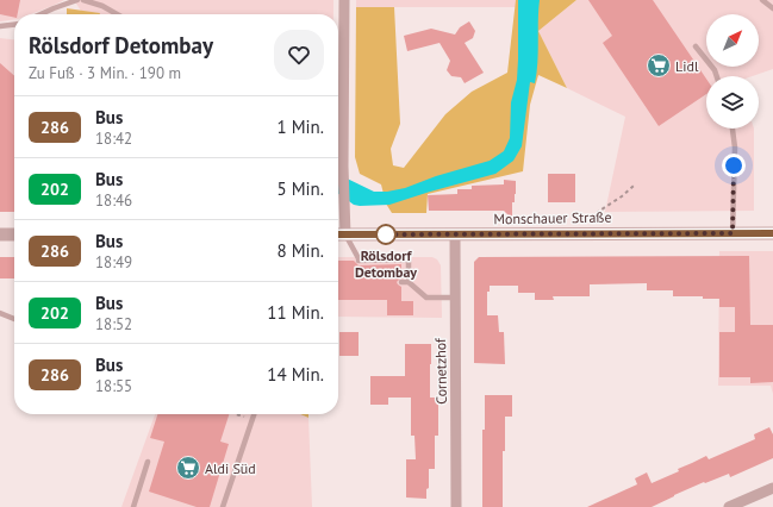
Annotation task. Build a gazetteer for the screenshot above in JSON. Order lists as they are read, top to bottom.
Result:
{
  "streets": {
    "street": ["Monschauer Straße", "Cornetzhof"]
  },
  "crossings": [
    ["Monschauer Straße", "Cornetzhof"]
  ],
  "places": {
    "supermarket": ["Lidl", "Aldi Süd"],
    "other": ["Rölsdorf Detombay"]
  },
  "lines": ["bus line 286"],
  "north": "top right",
  "page": {
    "heading": ["Rölsdorf Detombay", "Zu Fuß · 3 Min. · 190 m"],
    "list": [
      {
        "mark": "286",
        "name": "Bus",
        "note": "18:42",
        "value": "1 Min."
      },
      {
        "mark": "202",
        "name": "Bus",
        "note": "18:46",
        "value": "5 Min."
      },
      {
        "mark": "286",
        "name": "Bus",
        "note": "18:49",
        "value": "8 Min."
      },
      {
        "mark": "202",
        "name": "Bus",
        "note": "18:52",
        "value": "11 Min."
      },
      {
        "mark": "286",
        "name": "Bus",
        "note": "18:55",
        "value": "14 Min."
      }
    ]
  }
}
